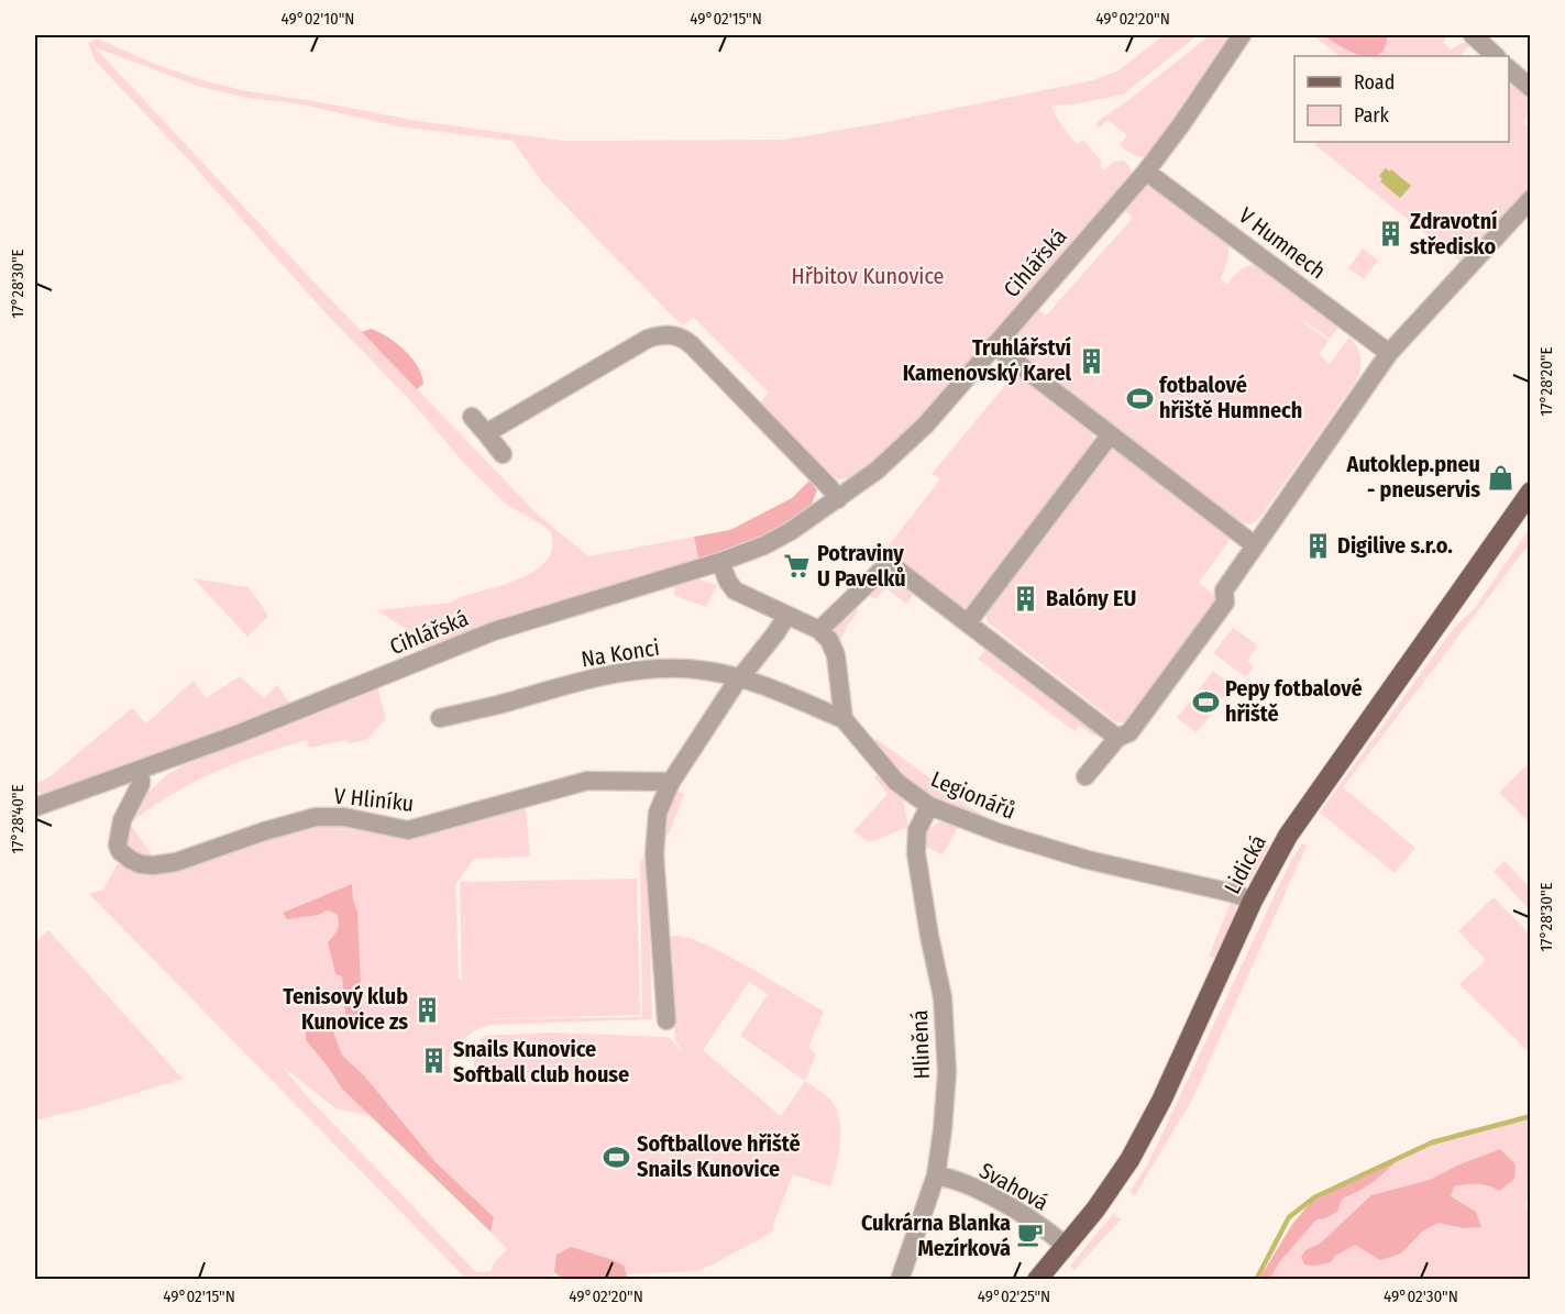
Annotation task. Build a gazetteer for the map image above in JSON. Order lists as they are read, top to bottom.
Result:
{
  "streets": {
    "main road": ["Lidická"],
    "street": [
      "V Humnech",
      "Cihlářská",
      "Na Konci",
      "Legionářů",
      "V Hliníku",
      "Hliněná",
      "Svahová"
    ]
  },
  "crossings": [
    ["V Humnech", "Cihlářská"],
    ["Cihlářská", "V Hliníku"],
    ["Na Konci", "Legionářů"],
    ["Legionářů", "Lidická"],
    ["Legionářů", "Hliněná"],
    ["Lidická", "Svahová"],
    ["Hliněná", "Svahová"]
  ],
  "parks": ["Hřbitov Kunovice"],
  "places": {
    "building": [
      "Zdravotní středisko",
      "Truhlářství Kamenovský Karel",
      "Digilive s.r.o.",
      "Balóny EU",
      "Tenisový klub Kunovice zs",
      "Snails Kunovice Softball club house"
    ],
    "sports": ["fotbalové hřiště Humnech", "Pepy fotbalové hřiště", "Softballove hřiště Snails Kunovice"],
    "shop": ["Autoklep.pneu - pneuservis"],
    "supermarket": ["Potraviny U Pavelků"],
    "cafe": ["Cukrárna Blanka Mezírková"]
  },
  "legend": ["Road", "Park"],
  "coordinates": [
    "49°02'10\"N",
    "49°02'15\"N",
    "49°02'20\"N",
    "17°28'30\"E",
    "17°28'20\"E",
    "17°28'40\"E",
    "49°02'25\"N",
    "49°02'30\"N"
  ]
}
